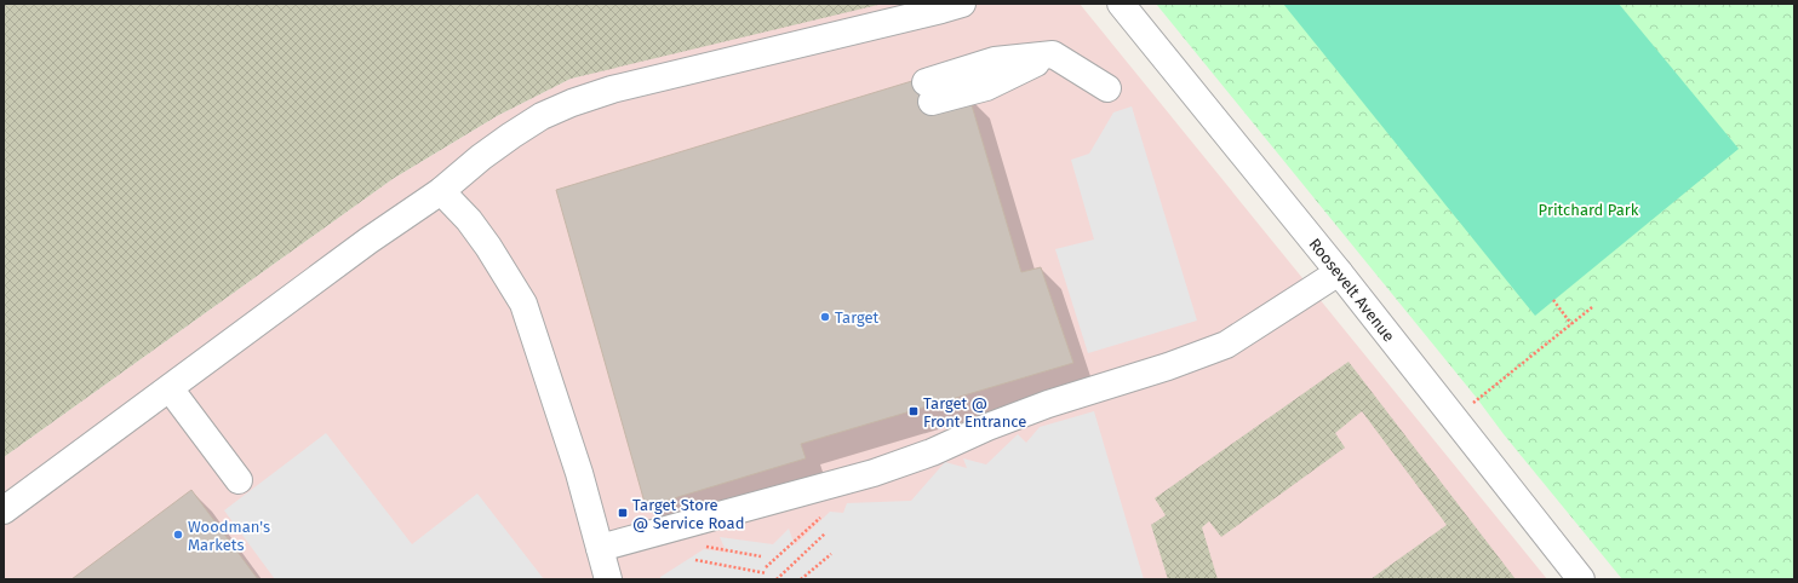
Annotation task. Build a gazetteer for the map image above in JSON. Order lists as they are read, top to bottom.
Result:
{
  "streets": {
    "street": ["Roosevelt Avenue"]
  },
  "parks": ["Pritchard Park"],
  "places": {
    "other": ["Target", "Woodman's Markets"],
    "transit": ["Target @ Front Entrance", "Target Store @ Service Road"]
  }
}
